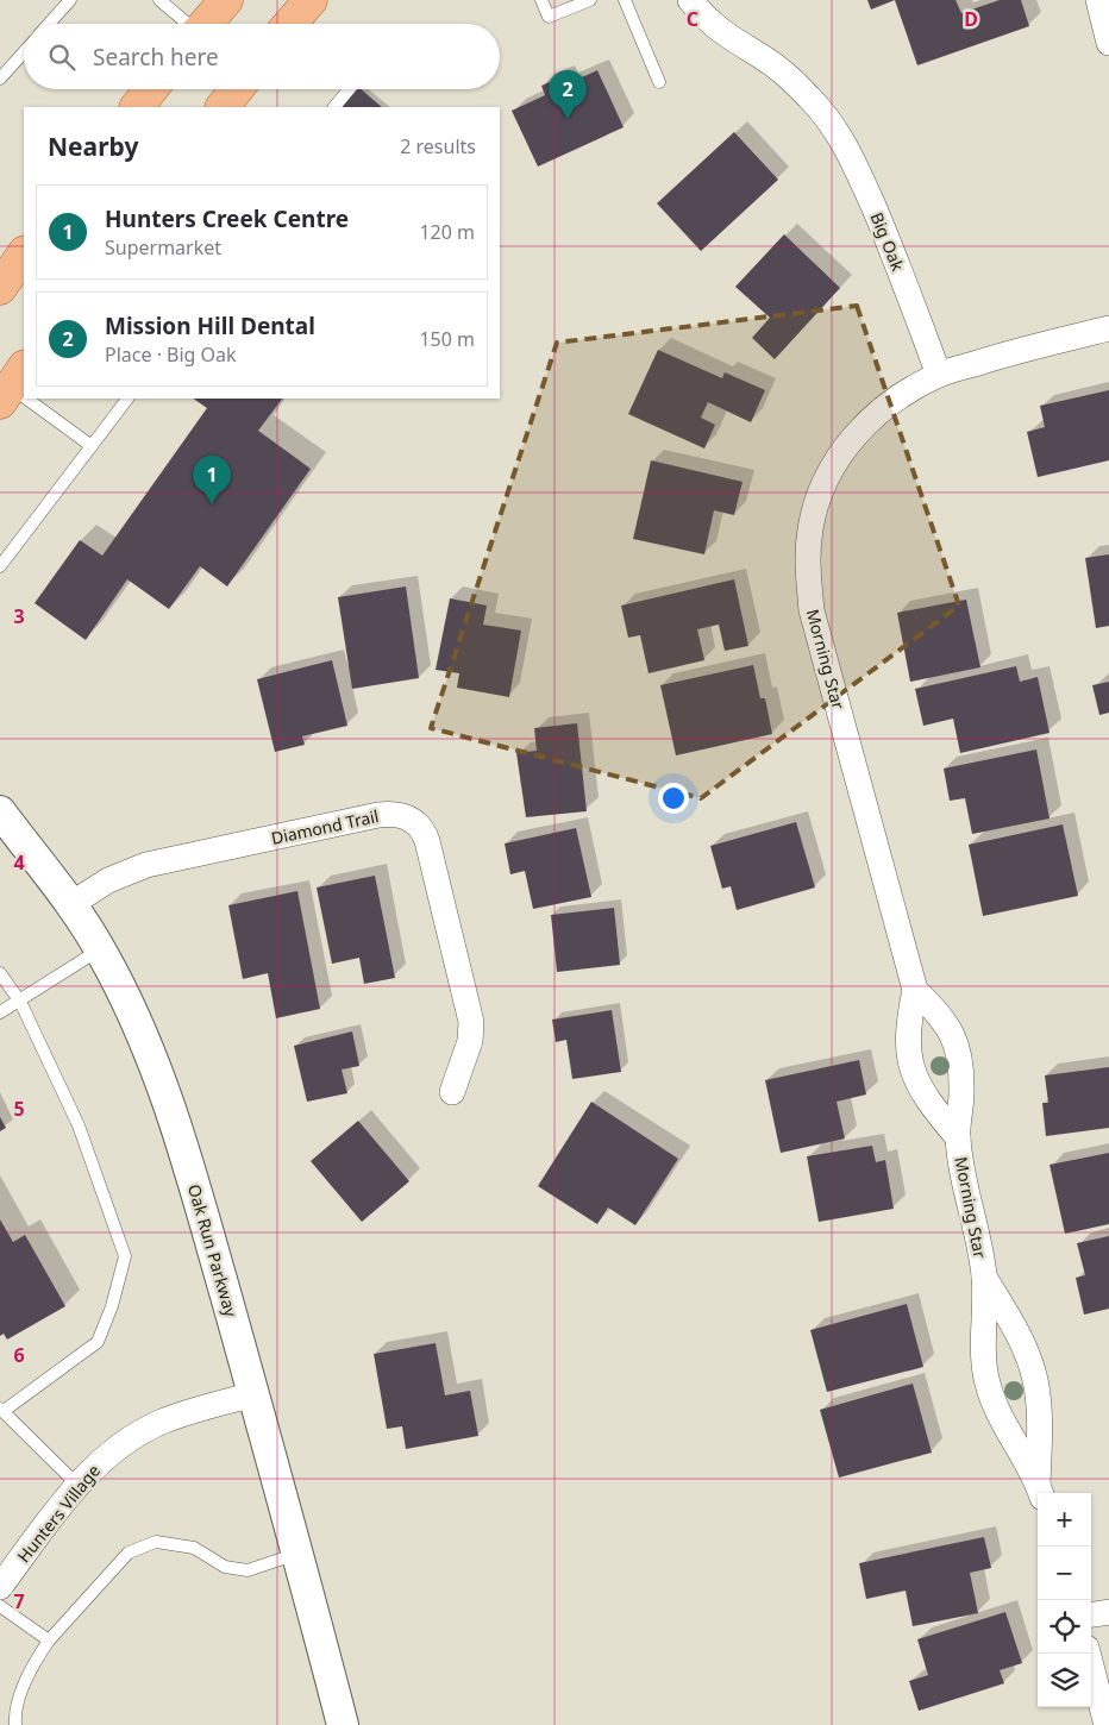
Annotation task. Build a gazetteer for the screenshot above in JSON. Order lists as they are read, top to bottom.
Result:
{
  "streets": {
    "street": [
      "Big Oak",
      "Morning Star",
      "Diamond Trail",
      "Oak Run Parkway",
      "Hunters Village"
    ]
  },
  "crossings": [
    ["Big Oak", "Morning Star"],
    ["Diamond Trail", "Oak Run Parkway"],
    ["Oak Run Parkway", "Hunters Village"]
  ],
  "page": {
    "search": "Search here",
    "pins": ["2", "1"],
    "heading": ["Nearby", "2 results"],
    "list": [
      {
        "mark": "1",
        "name": "Hunters Creek Centre",
        "note": "Supermarket",
        "value": "120 m"
      },
      {
        "mark": "2",
        "name": "Mission Hill Dental",
        "note": "Place · Big Oak",
        "value": "150 m"
      }
    ],
    "map_buttons": ["+", "−"]
  },
  "grid": {
    "columns": ["C", "D"],
    "rows": [
      "3",
      "4",
      "5",
      "6",
      "7"
    ]
  }
}
